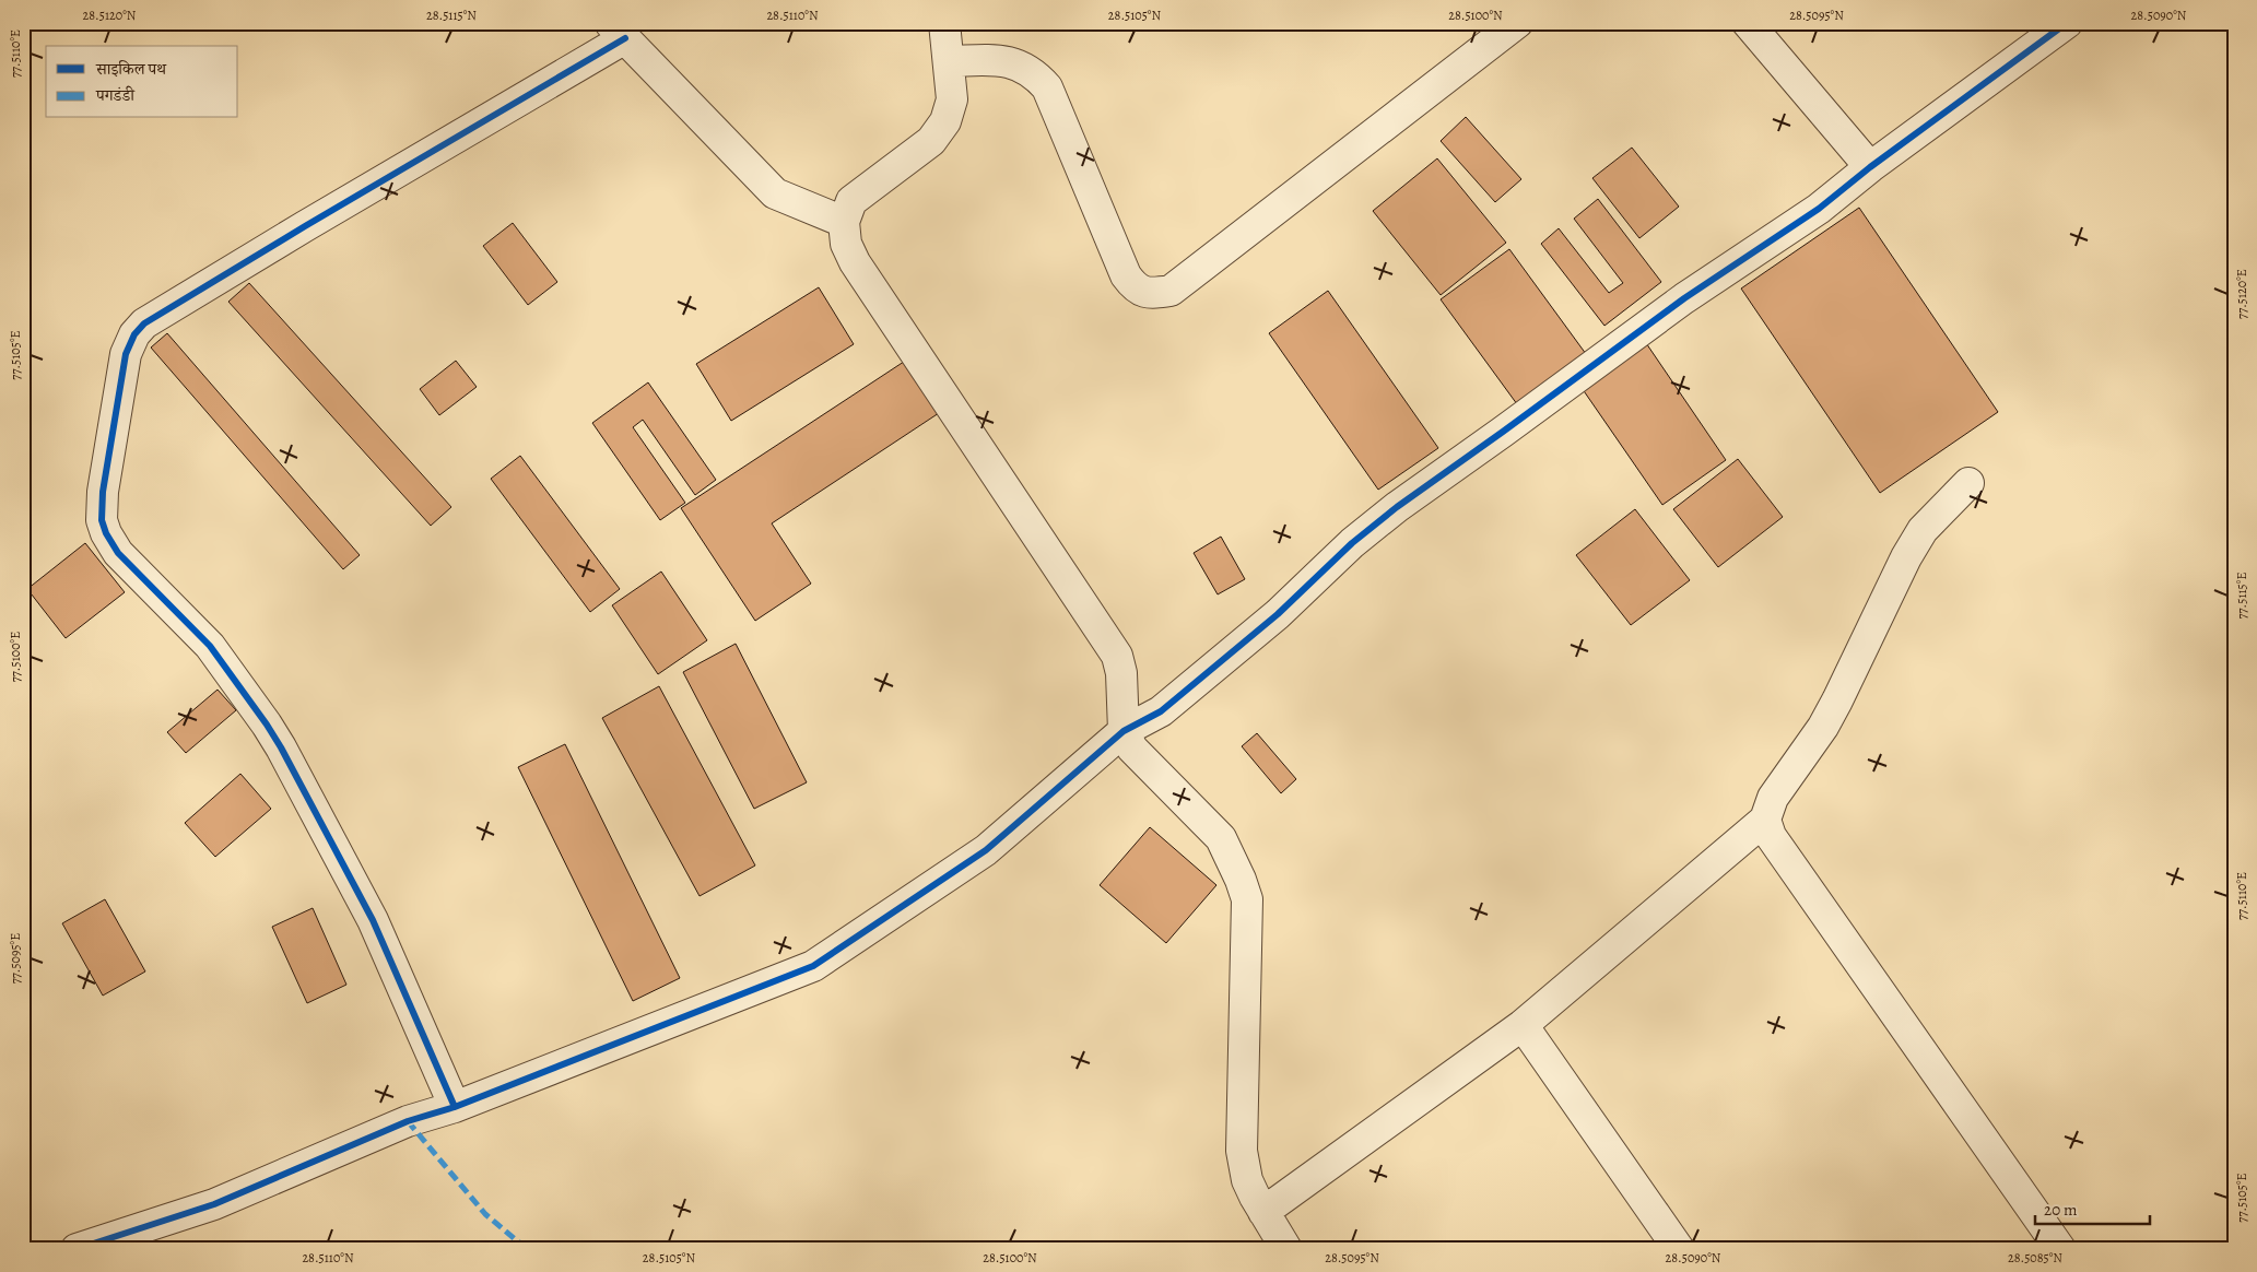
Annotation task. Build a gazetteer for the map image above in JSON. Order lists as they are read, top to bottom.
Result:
{
  "legend": ["साइकिल पथ", "पगडंडी"],
  "scale_bar": "20 m",
  "coordinates": [
    "28.5120°N",
    "28.5115°N",
    "28.5110°N",
    "28.5105°N",
    "28.5100°N",
    "28.5095°N",
    "28.5090°N",
    "77.5110°E",
    "77.5120°E",
    "77.5105°E",
    "77.5115°E",
    "77.5100°E",
    "77.5095°E",
    "28.5085°N"
  ]
}
